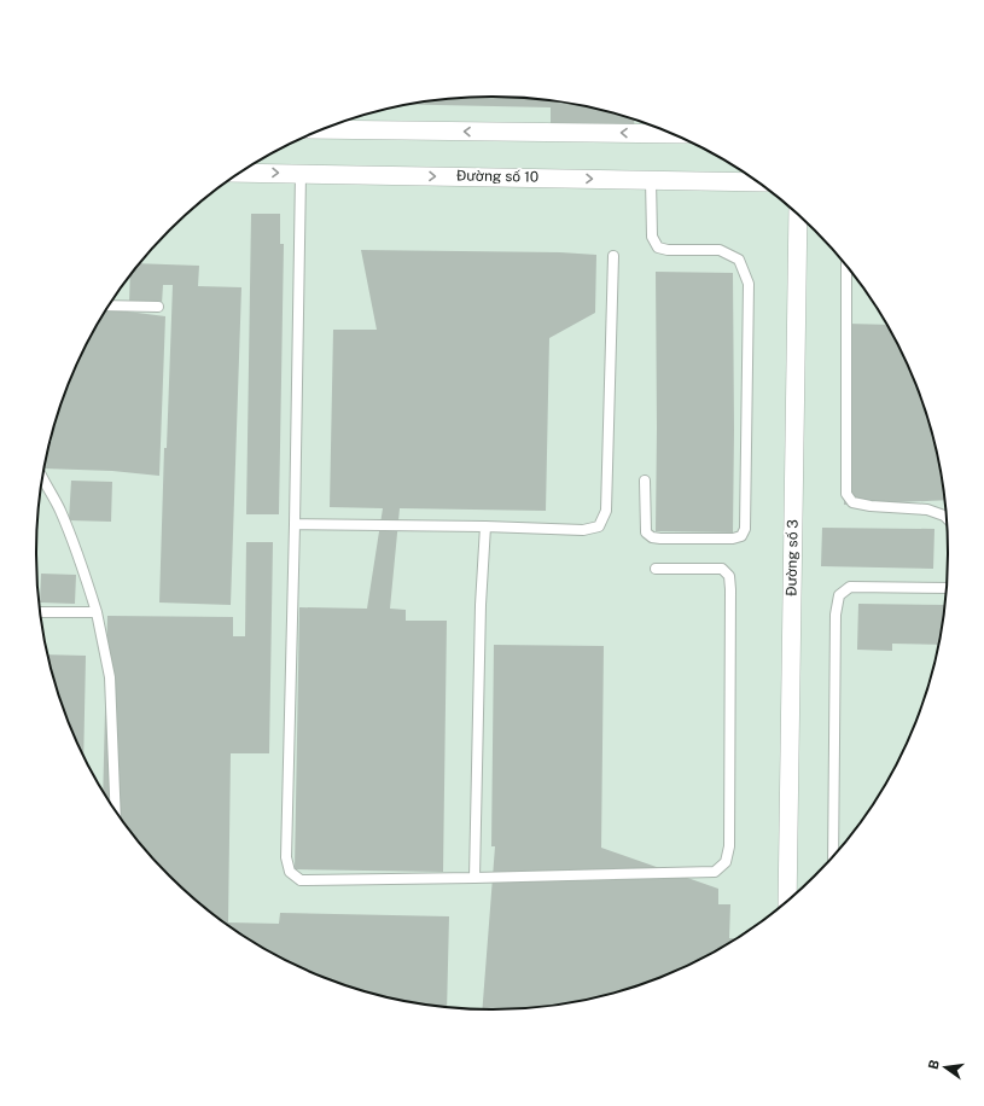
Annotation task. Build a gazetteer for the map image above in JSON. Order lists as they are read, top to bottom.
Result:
{
  "streets": {
    "street": ["Đường số 10", "Đường số 3"]
  },
  "north": "left"
}
